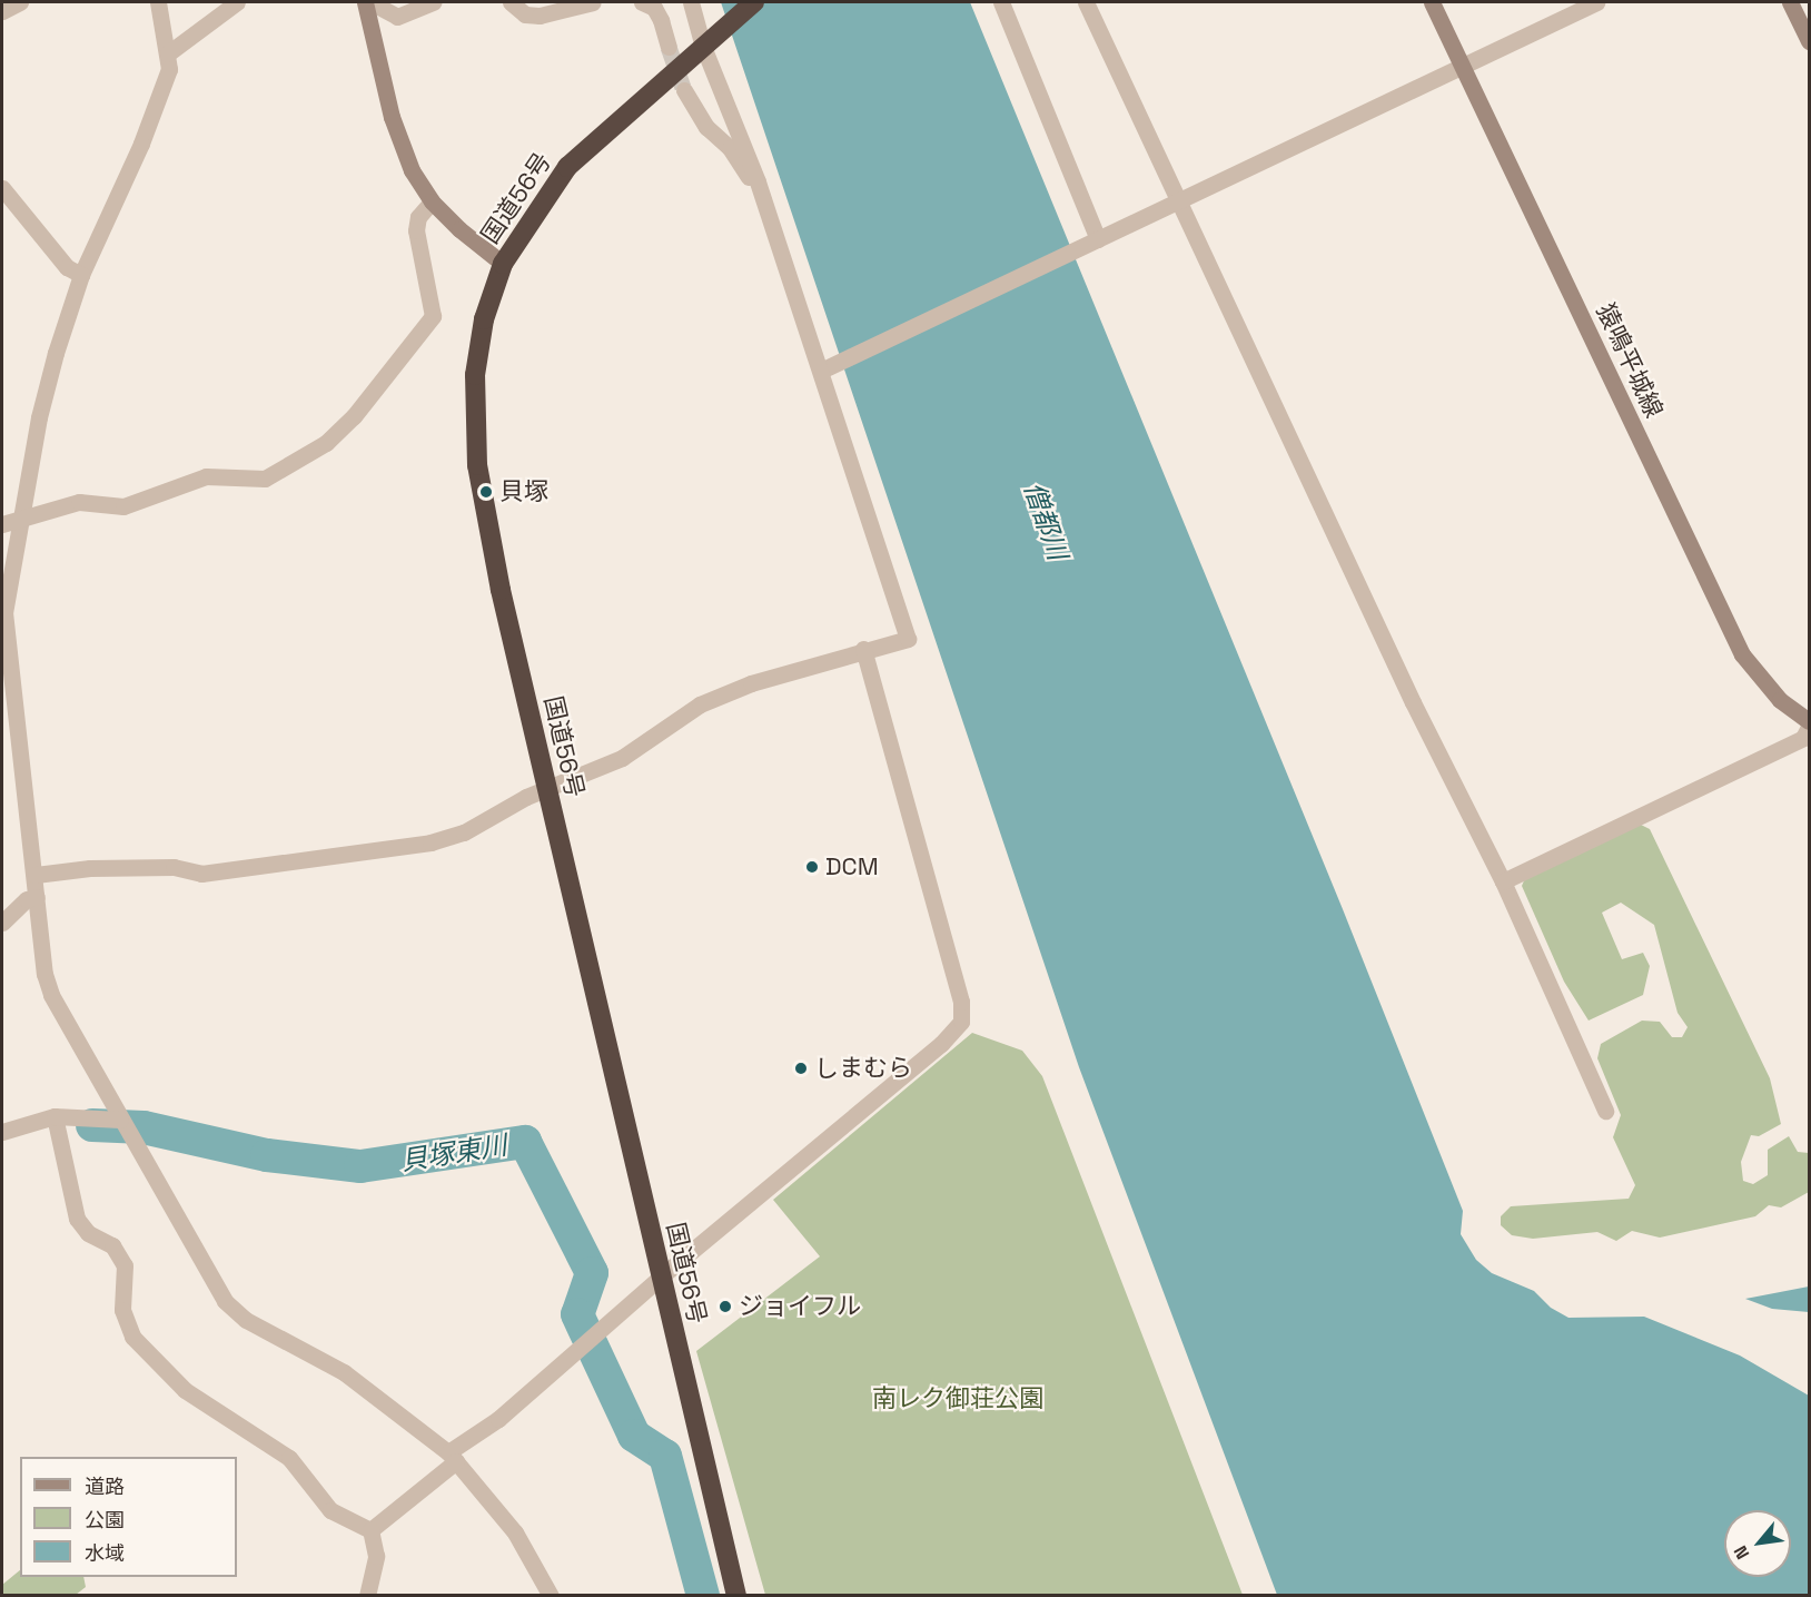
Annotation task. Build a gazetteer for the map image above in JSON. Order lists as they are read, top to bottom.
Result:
{
  "streets": {
    "highway": ["国道56号"],
    "main road": ["猿鳴平城線"]
  },
  "water": ["僧都川", "貝塚東川"],
  "parks": ["南レク御荘公園"],
  "places": [
    "貝塚",
    "DCM",
    "しまむら",
    "ジョイフル"
  ],
  "legend": ["道路", "公園", "水域"],
  "north": "bottom left"
}
